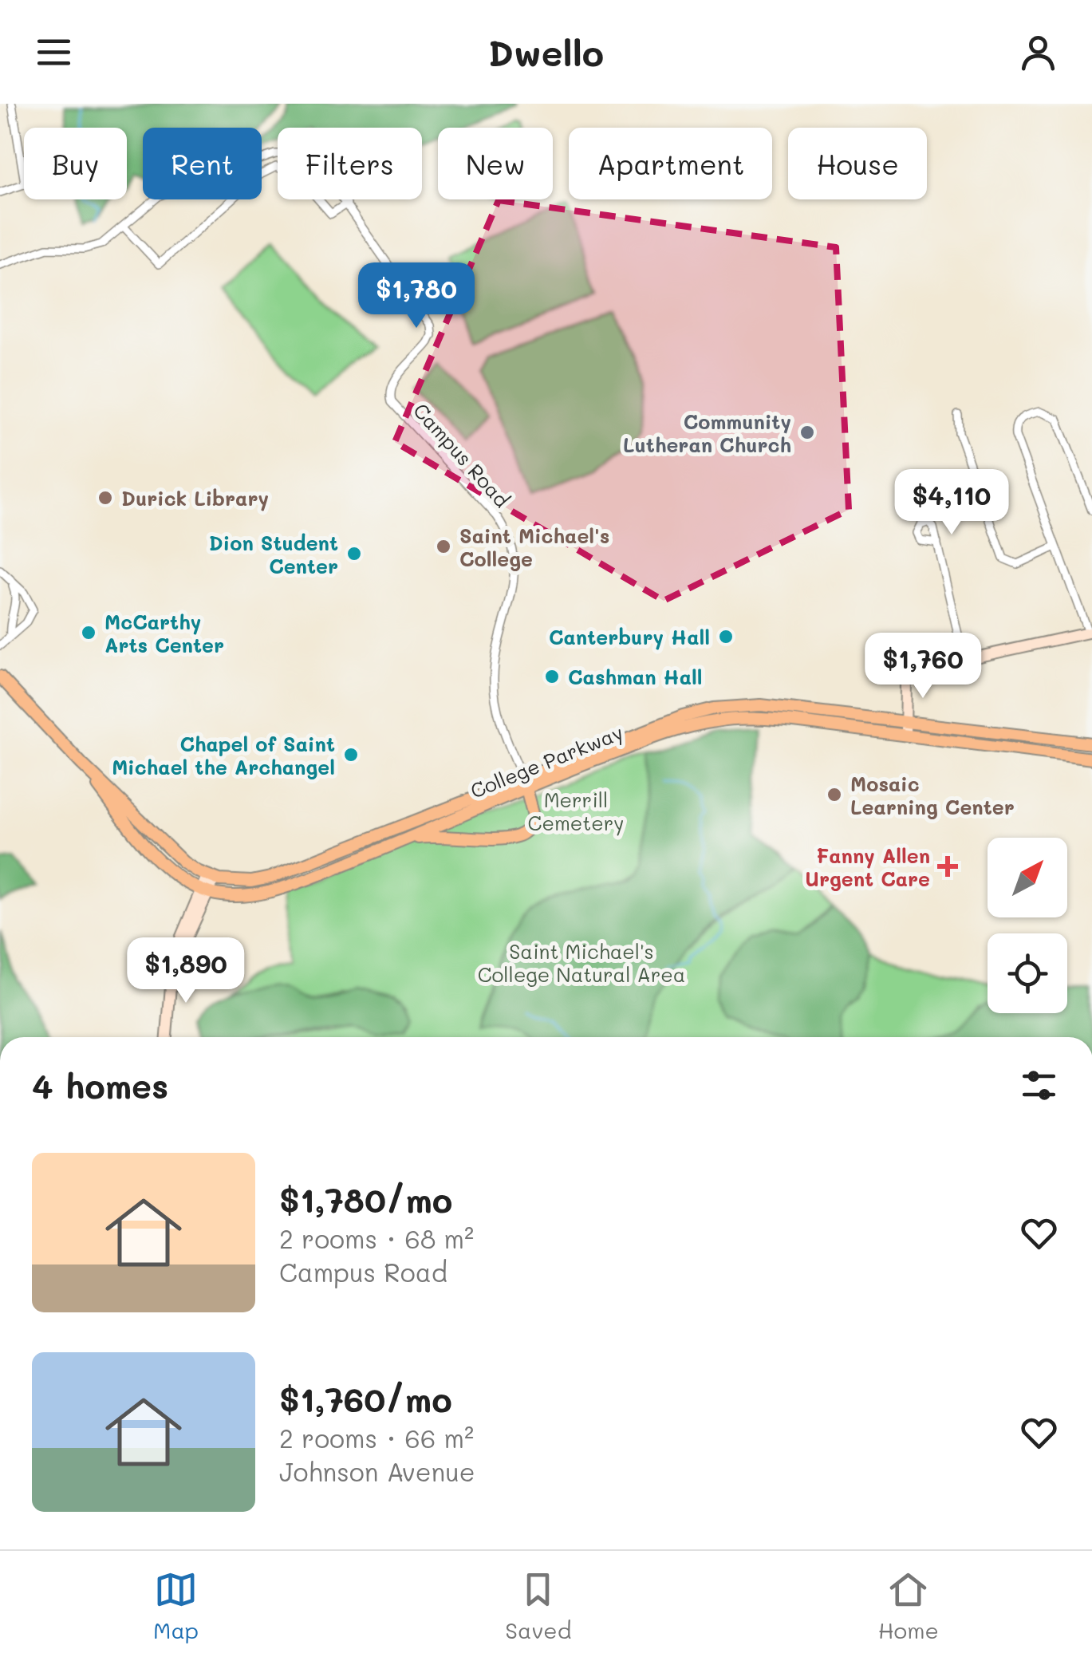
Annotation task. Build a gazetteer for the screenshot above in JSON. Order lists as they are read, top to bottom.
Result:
{
  "streets": {
    "main road": ["College Parkway"],
    "street": ["Campus Road"]
  },
  "crossings": [
    ["Campus Road", "College Parkway"]
  ],
  "parks": ["Merrill Cemetery", "Saint Michael's College Natural Area"],
  "places": {
    "other": [
      "Community Lutheran Church",
      "Durick Library",
      "Saint Michael's College",
      "Dion Student Center",
      "McCarthy Arts Center",
      "Canterbury Hall",
      "Cashman Hall",
      "Chapel of Saint Michael the Archangel",
      "Mosaic Learning Center"
    ],
    "health": ["Fanny Allen Urgent Care"]
  },
  "north": "top right",
  "page": {
    "header": "Dwello",
    "chip": [
      "Buy",
      "Rent",
      "Filters",
      "New",
      "Apartment",
      "House"
    ],
    "price": [
      "$1,780",
      "$4,110",
      "$1,760",
      "$1,890"
    ],
    "heading": "4 homes",
    "list": [
      {
        "name": "$1,780/mo",
        "note": "2 rooms · 68 m² · Campus Road"
      },
      {
        "name": "$1,760/mo",
        "note": "2 rooms · 66 m² · Johnson Avenue"
      }
    ],
    "tabs": ["Map", "Saved", "Home"]
  }
}
